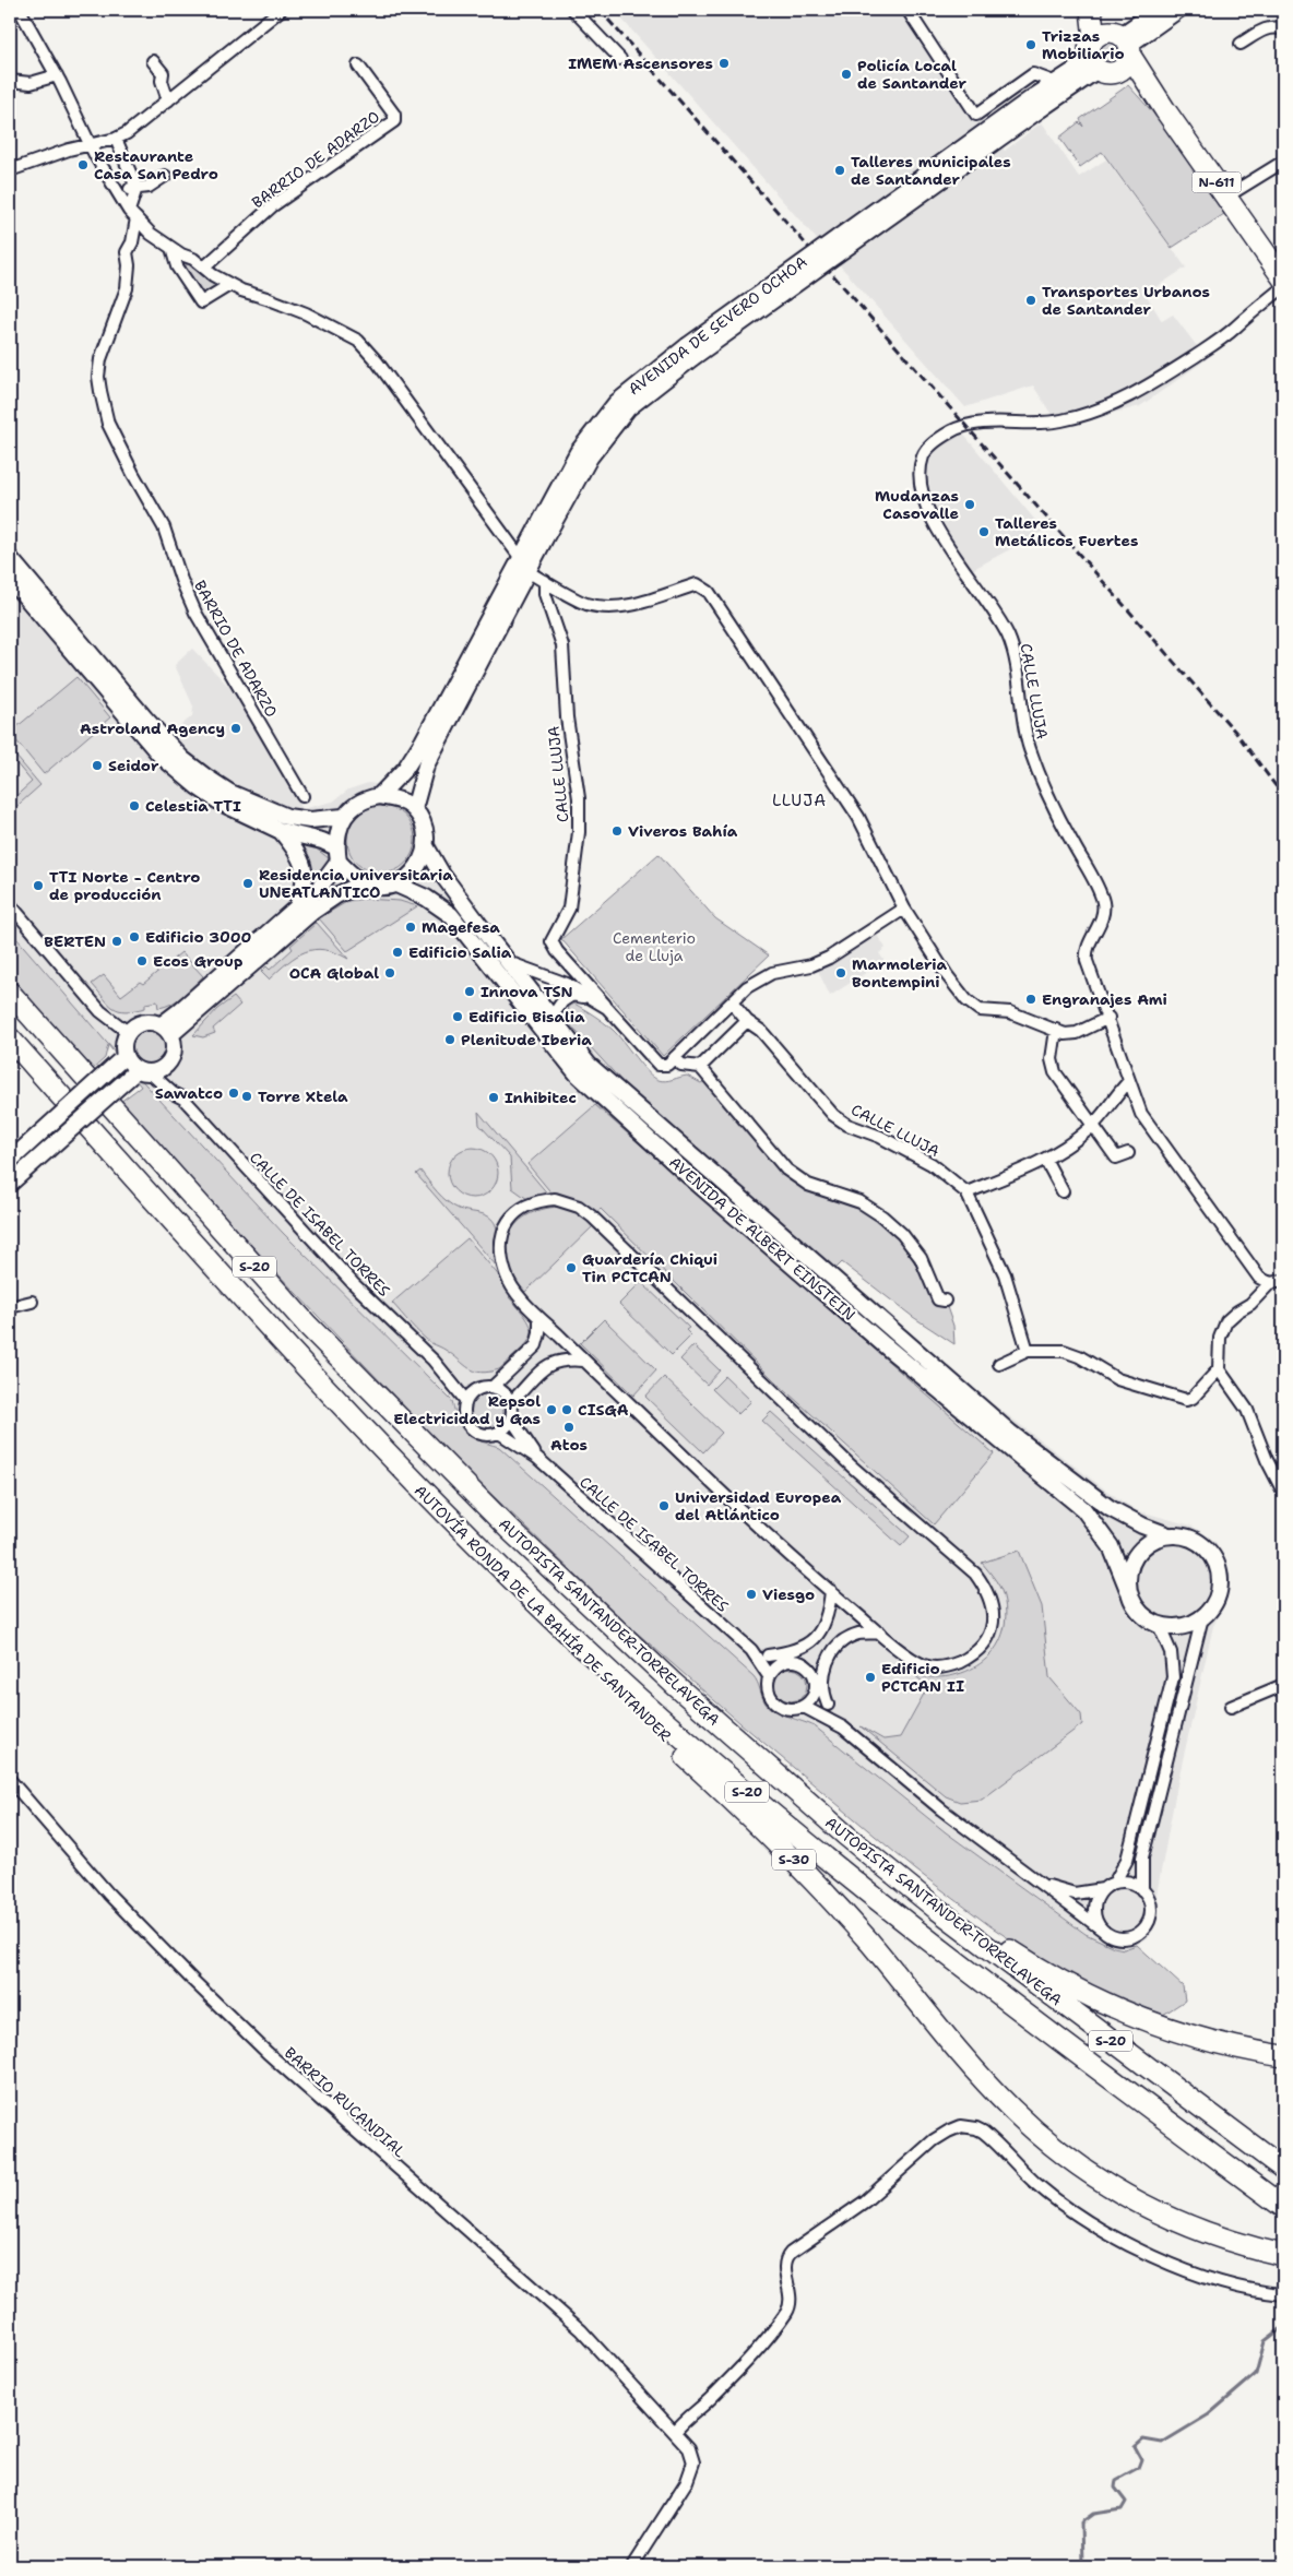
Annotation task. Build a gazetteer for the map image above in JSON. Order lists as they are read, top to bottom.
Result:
{
  "streets": {
    "highway": [
      "N-611",
      "S-20",
      "AUTOVÍA RONDA DE LA BAHÍA DE SANTANDER",
      "AUTOPISTA SANTANDER-TORRELAVEGA",
      "S-30"
    ],
    "main road": ["AVENIDA DE SEVERO OCHOA", "AVENIDA DE ALBERT EINSTEIN"],
    "street": [
      "BARRIO DE ADARZO",
      "CALLE LLUJA",
      "CALLE DE ISABEL TORRES",
      "BARRIO RUCANDIAL"
    ]
  },
  "crossings": [
    ["N-611", "AVENIDA DE SEVERO OCHOA"],
    ["AVENIDA DE SEVERO OCHOA", "AVENIDA DE ALBERT EINSTEIN"],
    ["CALLE LLUJA", "AVENIDA DE ALBERT EINSTEIN"],
    ["AUTOVÍA RONDA DE LA BAHÍA DE SANTANDER", "AUTOPISTA SANTANDER-TORRELAVEGA"]
  ],
  "districts": ["LLUJA"],
  "parks": ["Cementerio de Lluja"],
  "places": [
    "Trizzas Mobiliario",
    "IMEM Ascensores",
    "Policía Local de Santander",
    "Restaurante Casa San Pedro",
    "Talleres municipales de Santander",
    "Transportes Urbanos de Santander",
    "Mudanzas Casovalle",
    "Talleres Metálicos Fuertes",
    "Astroland Agency",
    "Seidor",
    "Celestia TTI",
    "Viveros Bahía",
    "Residencia universitaria UNEATLANTICO",
    "TTI Norte - Centro de producción",
    "Magefesa",
    "Edificio 3000",
    "BERTEN",
    "Edificio Salia",
    "Ecos Group",
    "OCA Global",
    "Marmoleria Bontempini",
    "Innova TSN",
    "Engranajes Ami",
    "Edificio Bisalia",
    "Plenitude Iberia",
    "Sawatco",
    "Torre Xtela",
    "Inhibitec",
    "Guardería Chiqui Tin PCTCAN",
    "Repsol Electricidad y Gas",
    "CISGA",
    "Atos",
    "Universidad Europea del Atlántico",
    "Viesgo",
    "Edificio PCTCAN II"
  ]
}
